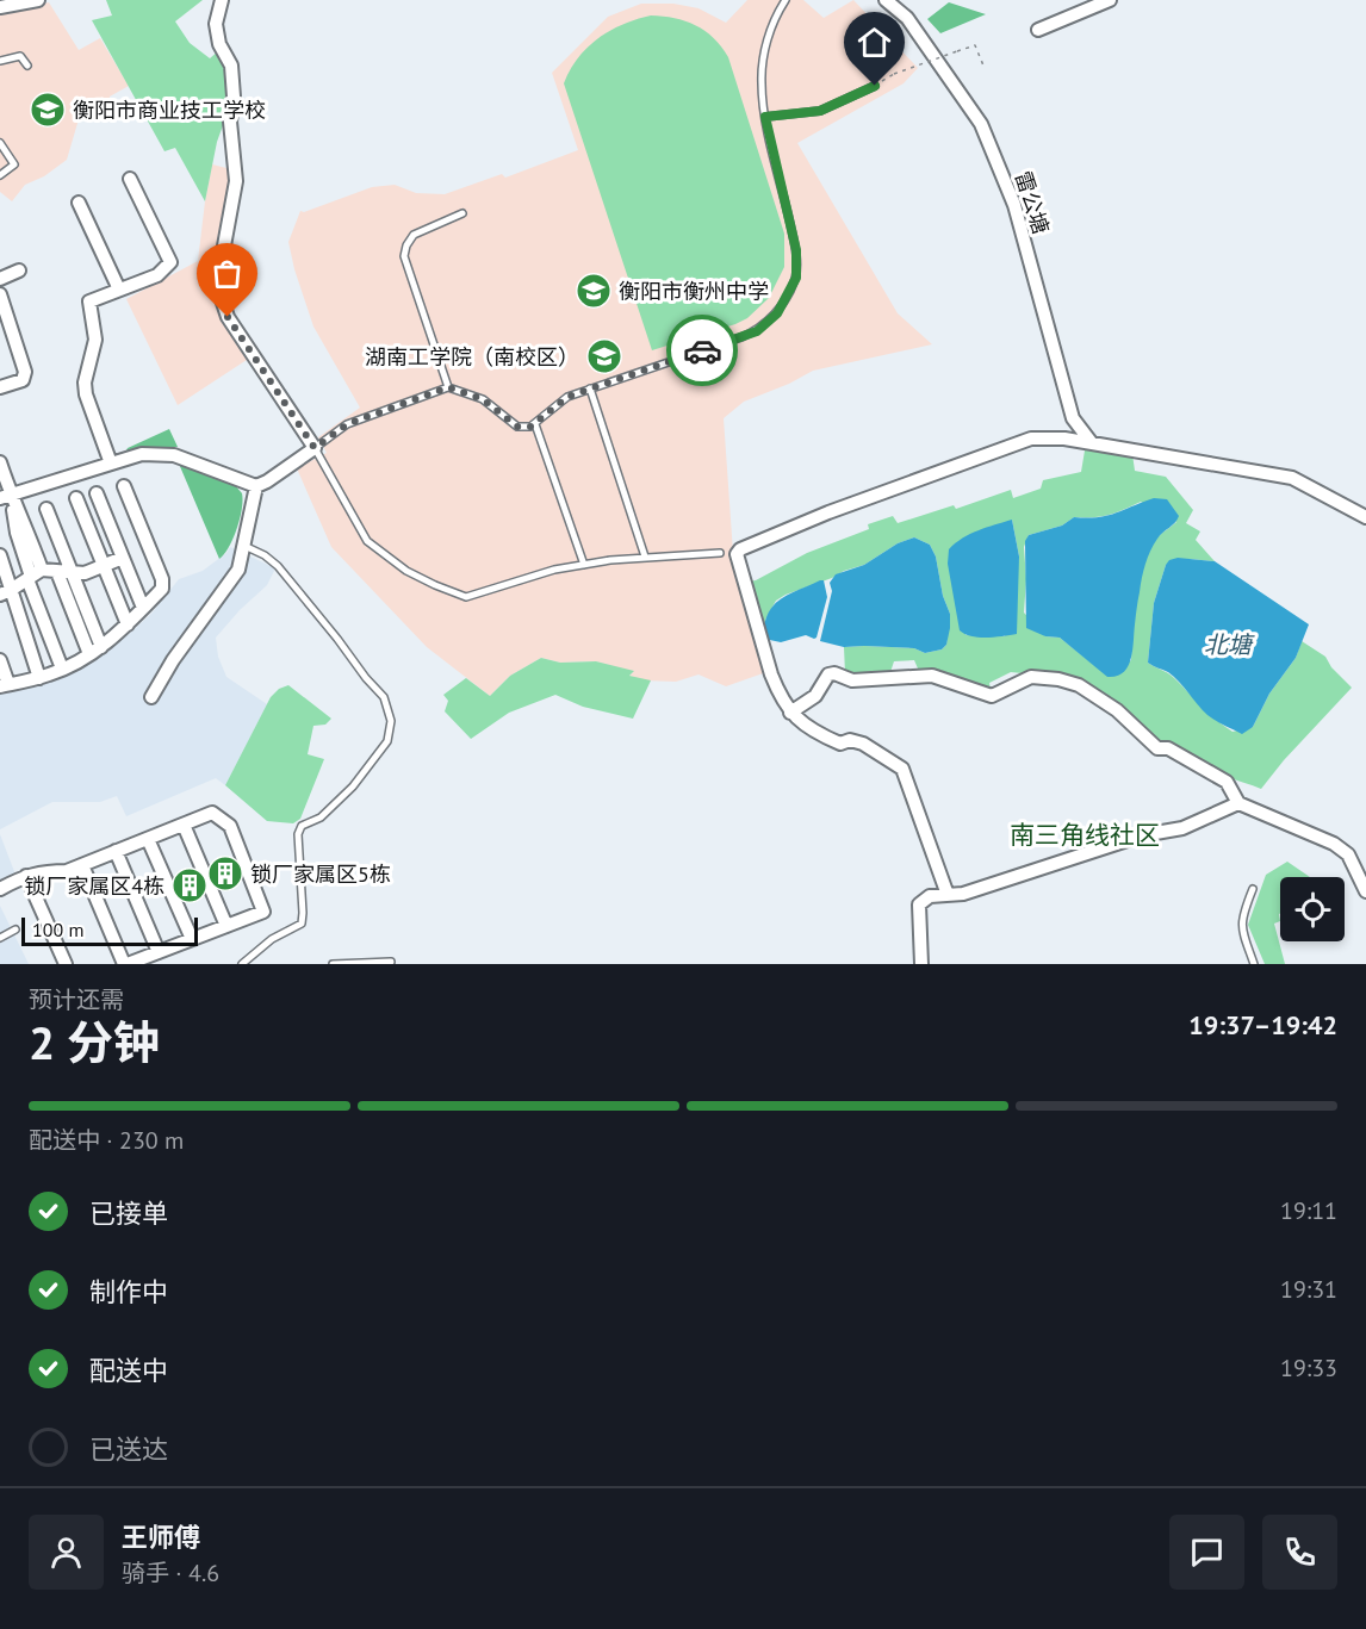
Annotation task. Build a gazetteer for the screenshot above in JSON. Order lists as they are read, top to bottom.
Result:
{
  "streets": {
    "street": ["雷公塘"]
  },
  "districts": ["南三角线社区"],
  "water": ["北塘"],
  "places": {
    "school or university": ["衡阳市商业技工学校", "衡阳市衡州中学", "湖南工学院（南校区）"],
    "building": ["锁厂家属区5栋", "锁厂家属区4栋"]
  },
  "scale_bar": "100 m",
  "page": {
    "scale": "100 m",
    "heading": ["2 分钟", "预计还需", "19:37–19:42"],
    "panel": ["王师傅", "骑手 · 4.6"],
    "bar": "配送中 · 230 m",
    "list": [
      ["已接单", "19:11"],
      ["制作中", "19:31"],
      ["配送中", "19:33"],
      "已送达"
    ]
  }
}
